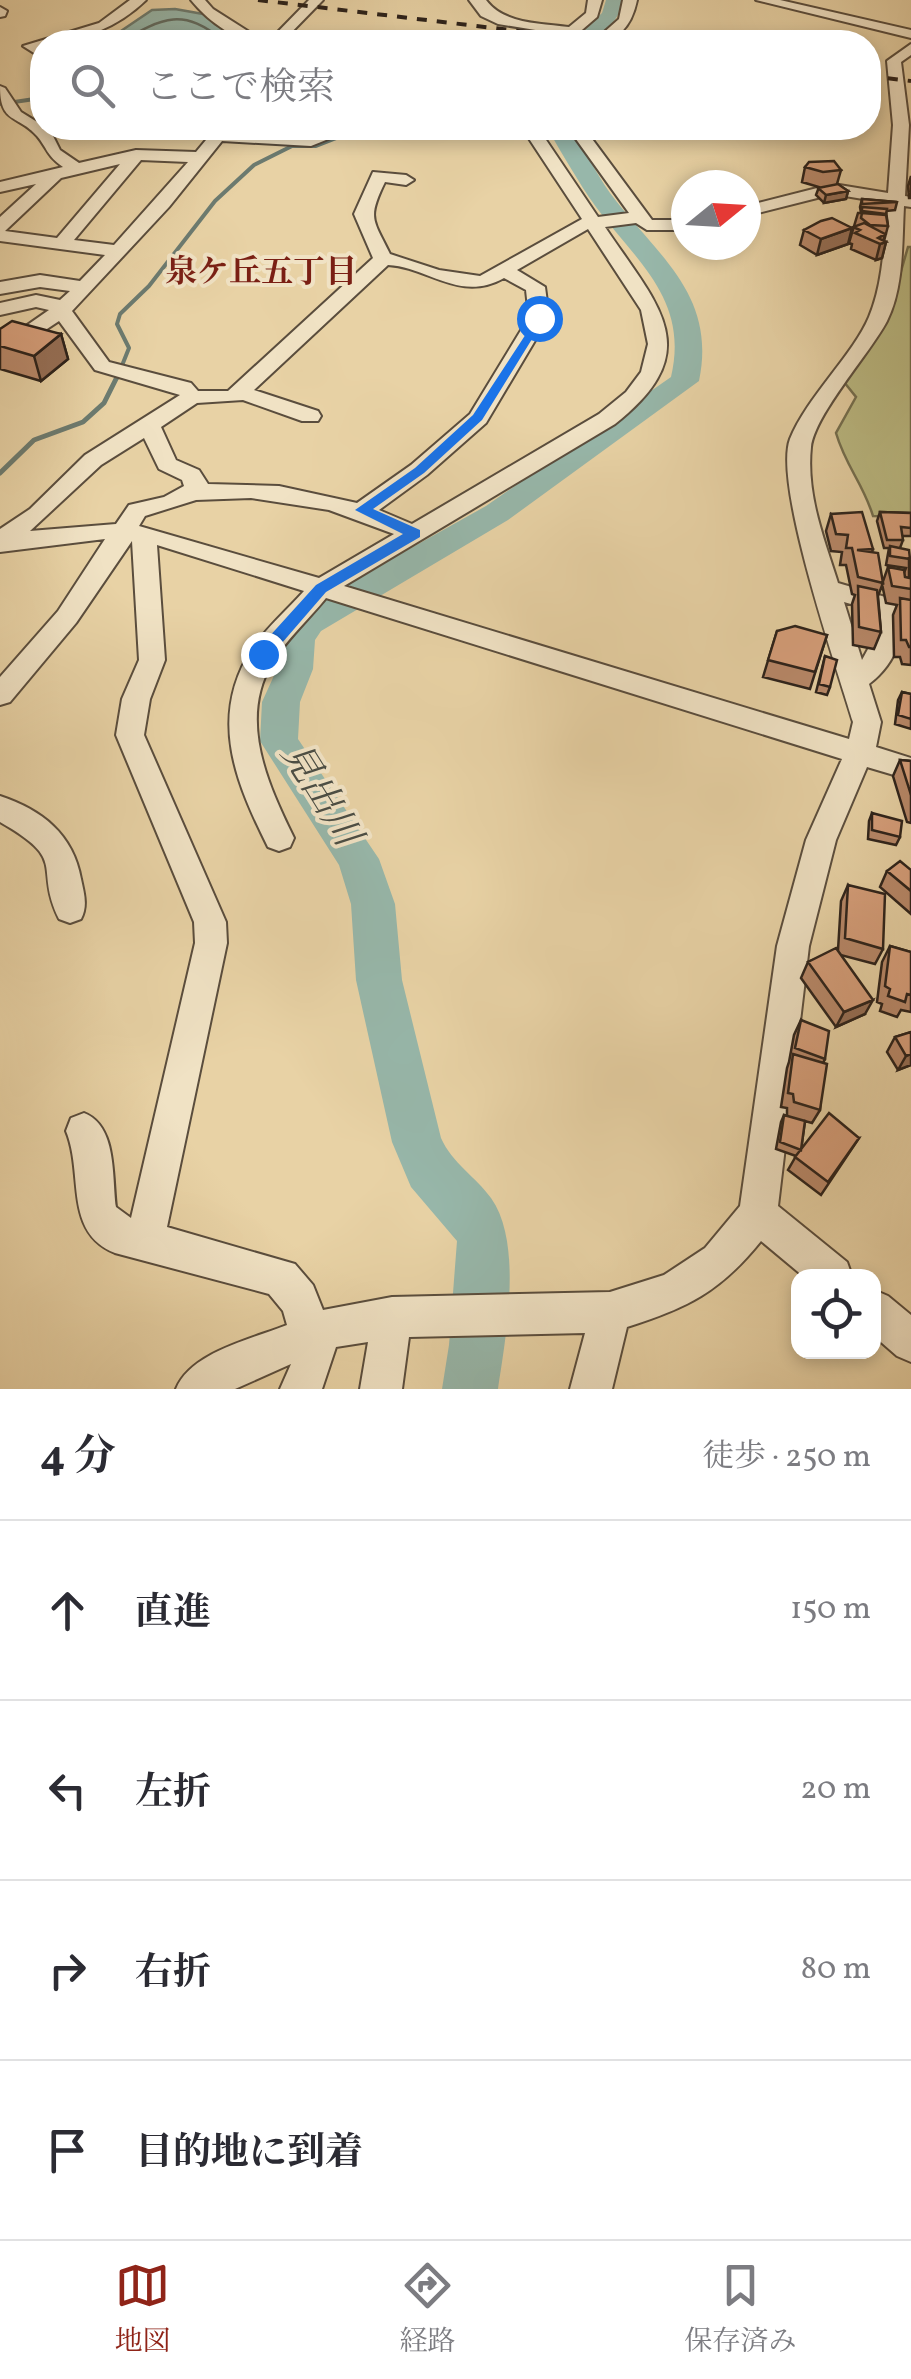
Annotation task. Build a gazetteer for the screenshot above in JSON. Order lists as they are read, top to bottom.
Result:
{
  "districts": ["泉ケ丘五丁目"],
  "water": ["見出川"],
  "north": "right",
  "page": {
    "search": "ここで検索",
    "heading": ["4 分", "徒歩 · 250 m"],
    "list": [
      ["直進", "150 m"],
      ["左折", "20 m"],
      ["右折", "80 m"],
      "目的地に到着"
    ],
    "nav": ["地図", "経路", "保存済み"]
  }
}
